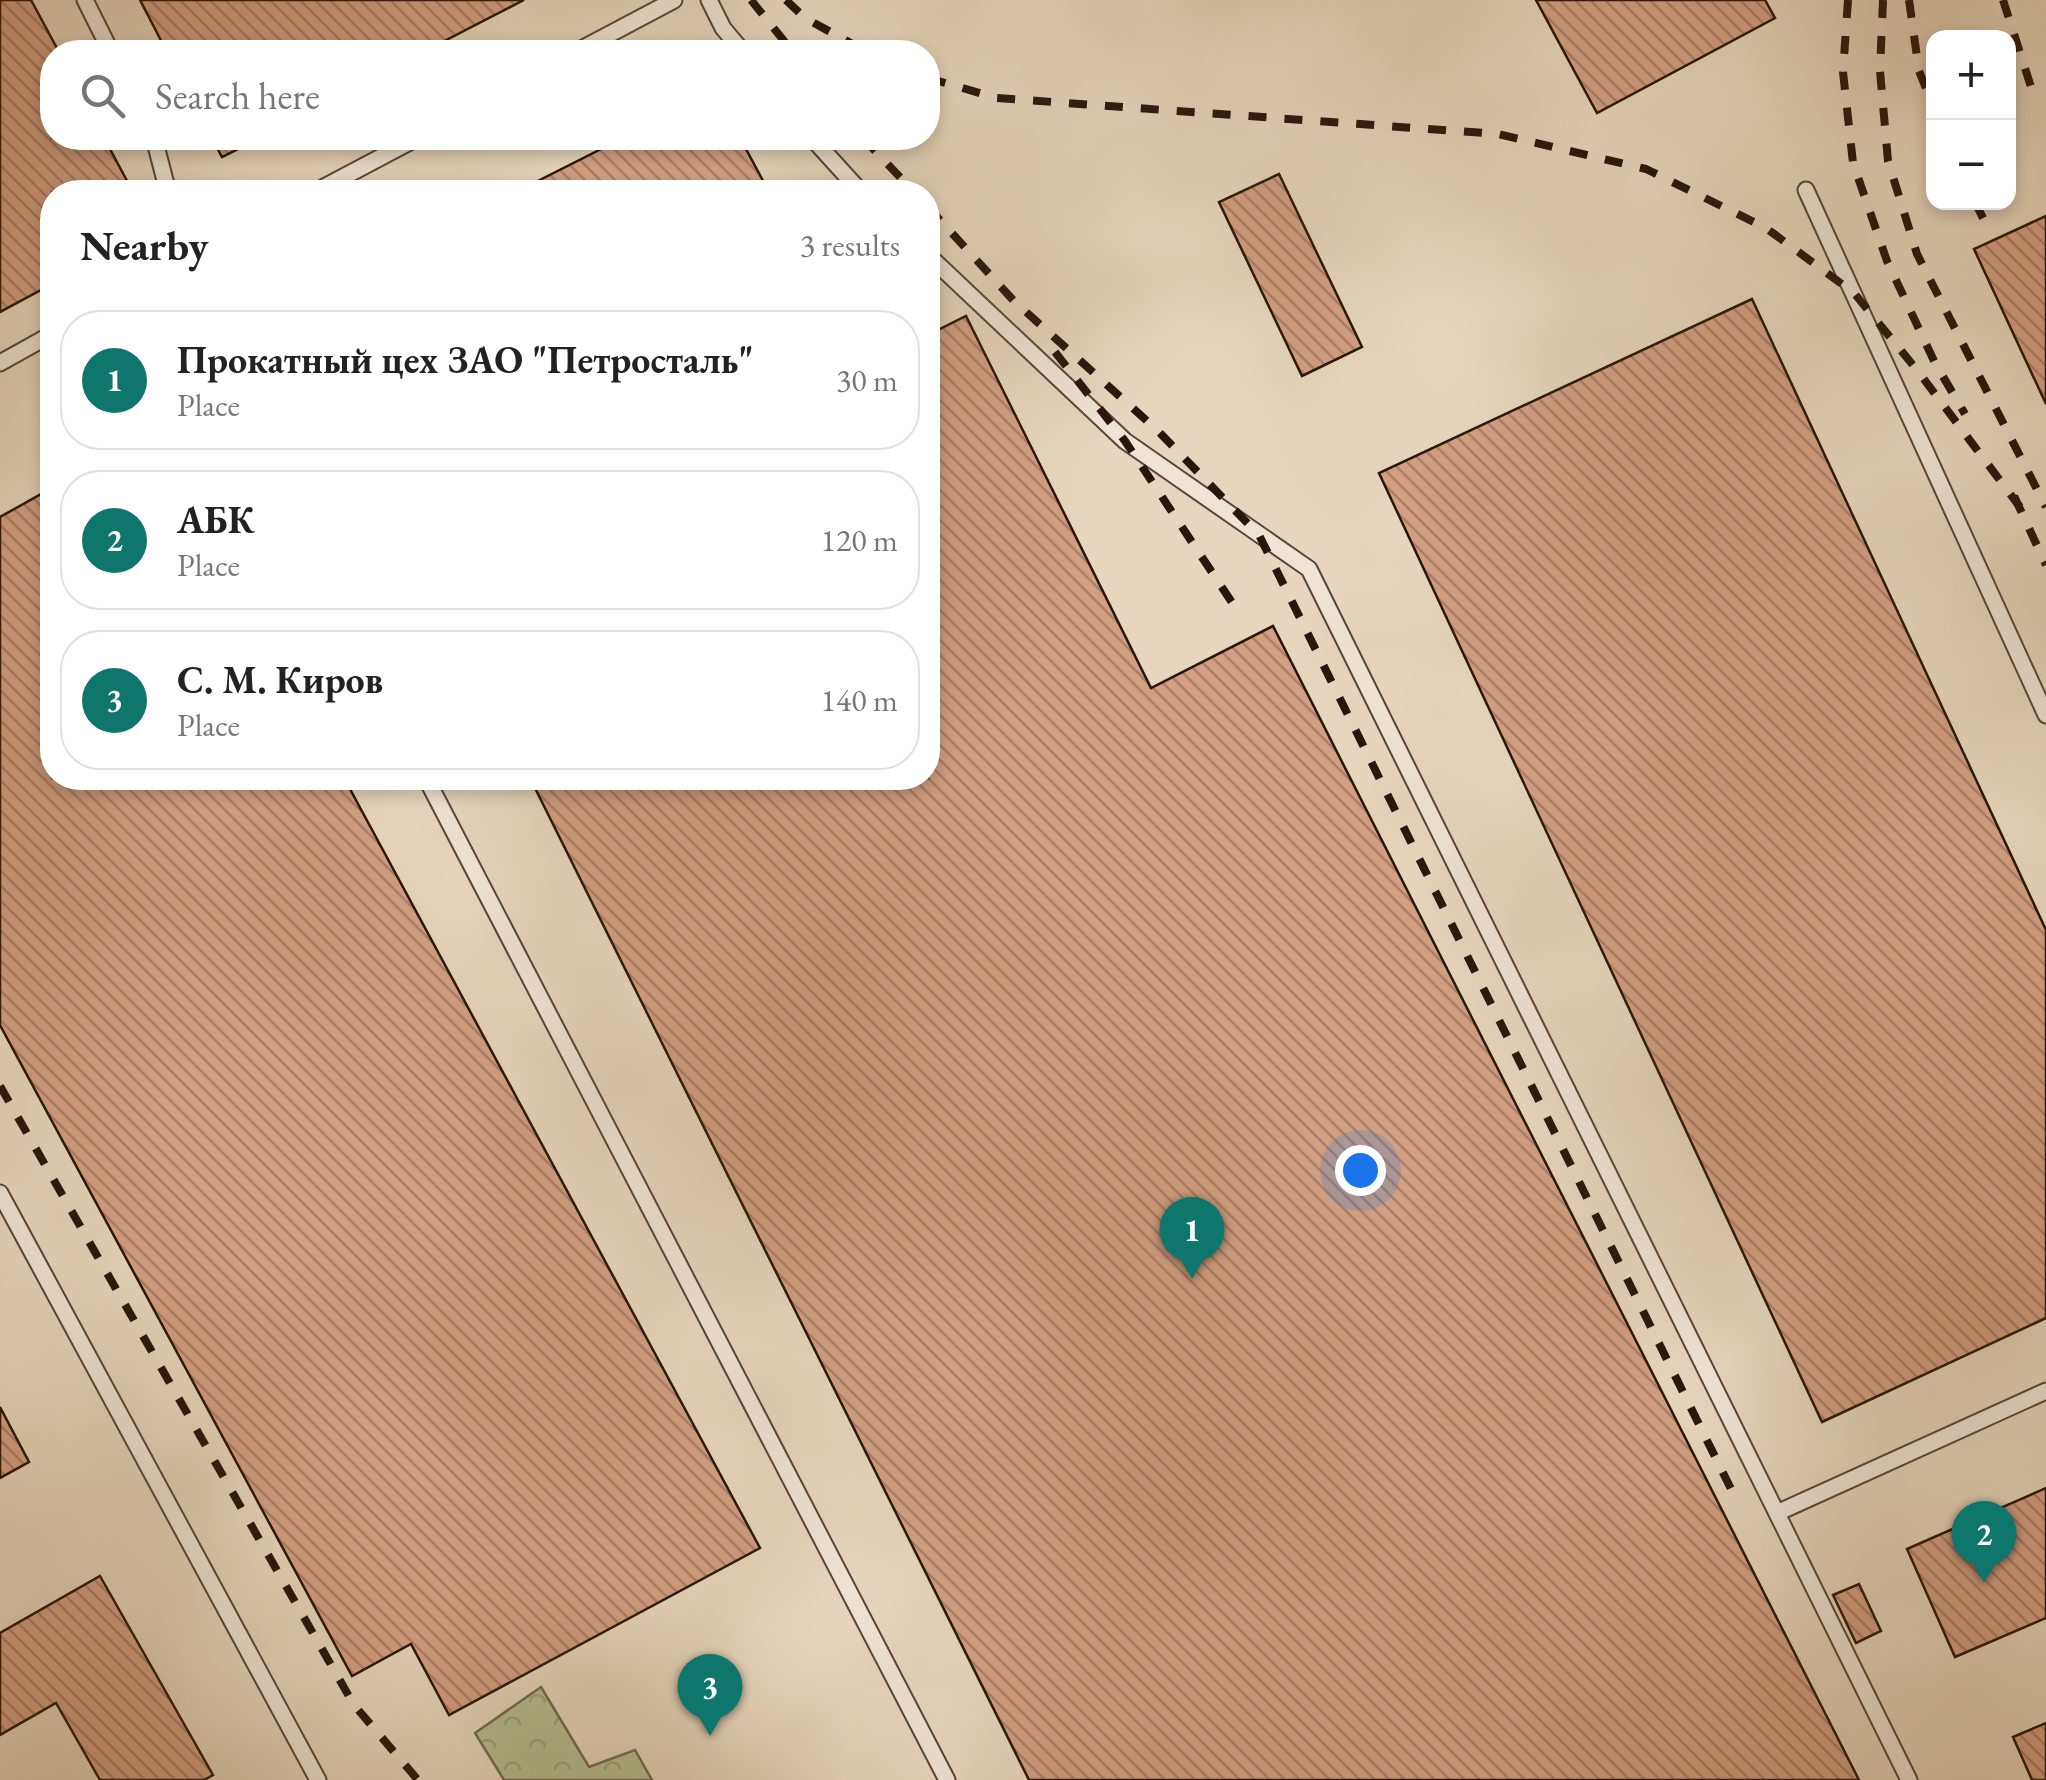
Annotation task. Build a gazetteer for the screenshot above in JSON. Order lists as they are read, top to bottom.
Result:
{
  "page": {
    "map_buttons": ["+", "−"],
    "search": "Search here",
    "heading": ["Nearby", "3 results"],
    "list": [
      {
        "mark": "1",
        "name": "Прокатный цех ЗАО \"Петросталь\"",
        "note": "Place",
        "value": "30 m"
      },
      {
        "mark": "2",
        "name": "АБК",
        "note": "Place",
        "value": "120 m"
      },
      {
        "mark": "3",
        "name": "С. М. Киров",
        "note": "Place",
        "value": "140 m"
      }
    ],
    "pins": ["1", "2", "3"]
  }
}
